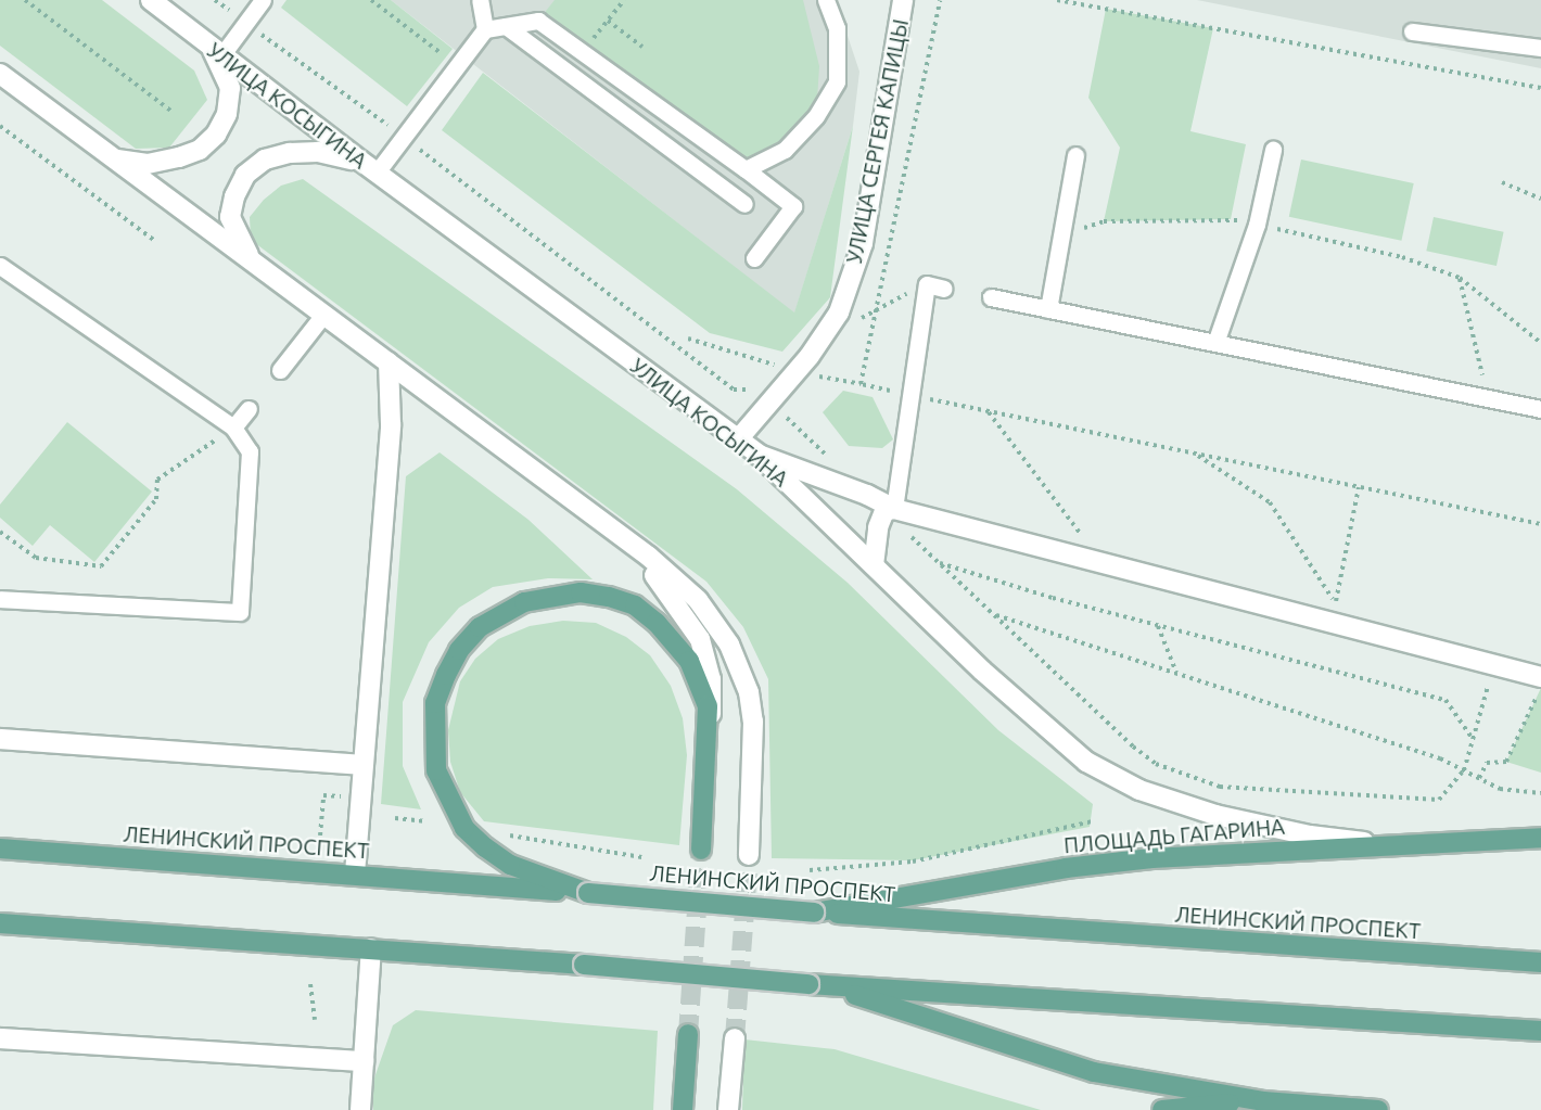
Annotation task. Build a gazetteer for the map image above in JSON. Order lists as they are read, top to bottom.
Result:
{
  "streets": {
    "main road": [
      "УЛИЦА КОСЫГИНА",
      "УЛИЦА СЕРГЕЯ КАПИЦЫ",
      "ПЛОЩАДЬ ГАГАРИНА",
      "ЛЕНИНСКИЙ ПРОСПЕКТ"
    ]
  },
  "crossings": [
    ["УЛИЦА КОСЫГИНА", "УЛИЦА СЕРГЕЯ КАПИЦЫ"],
    ["УЛИЦА КОСЫГИНА", "ПЛОЩАДЬ ГАГАРИНА"],
    ["ПЛОЩАДЬ ГАГАРИНА", "ЛЕНИНСКИЙ ПРОСПЕКТ"]
  ]
}
